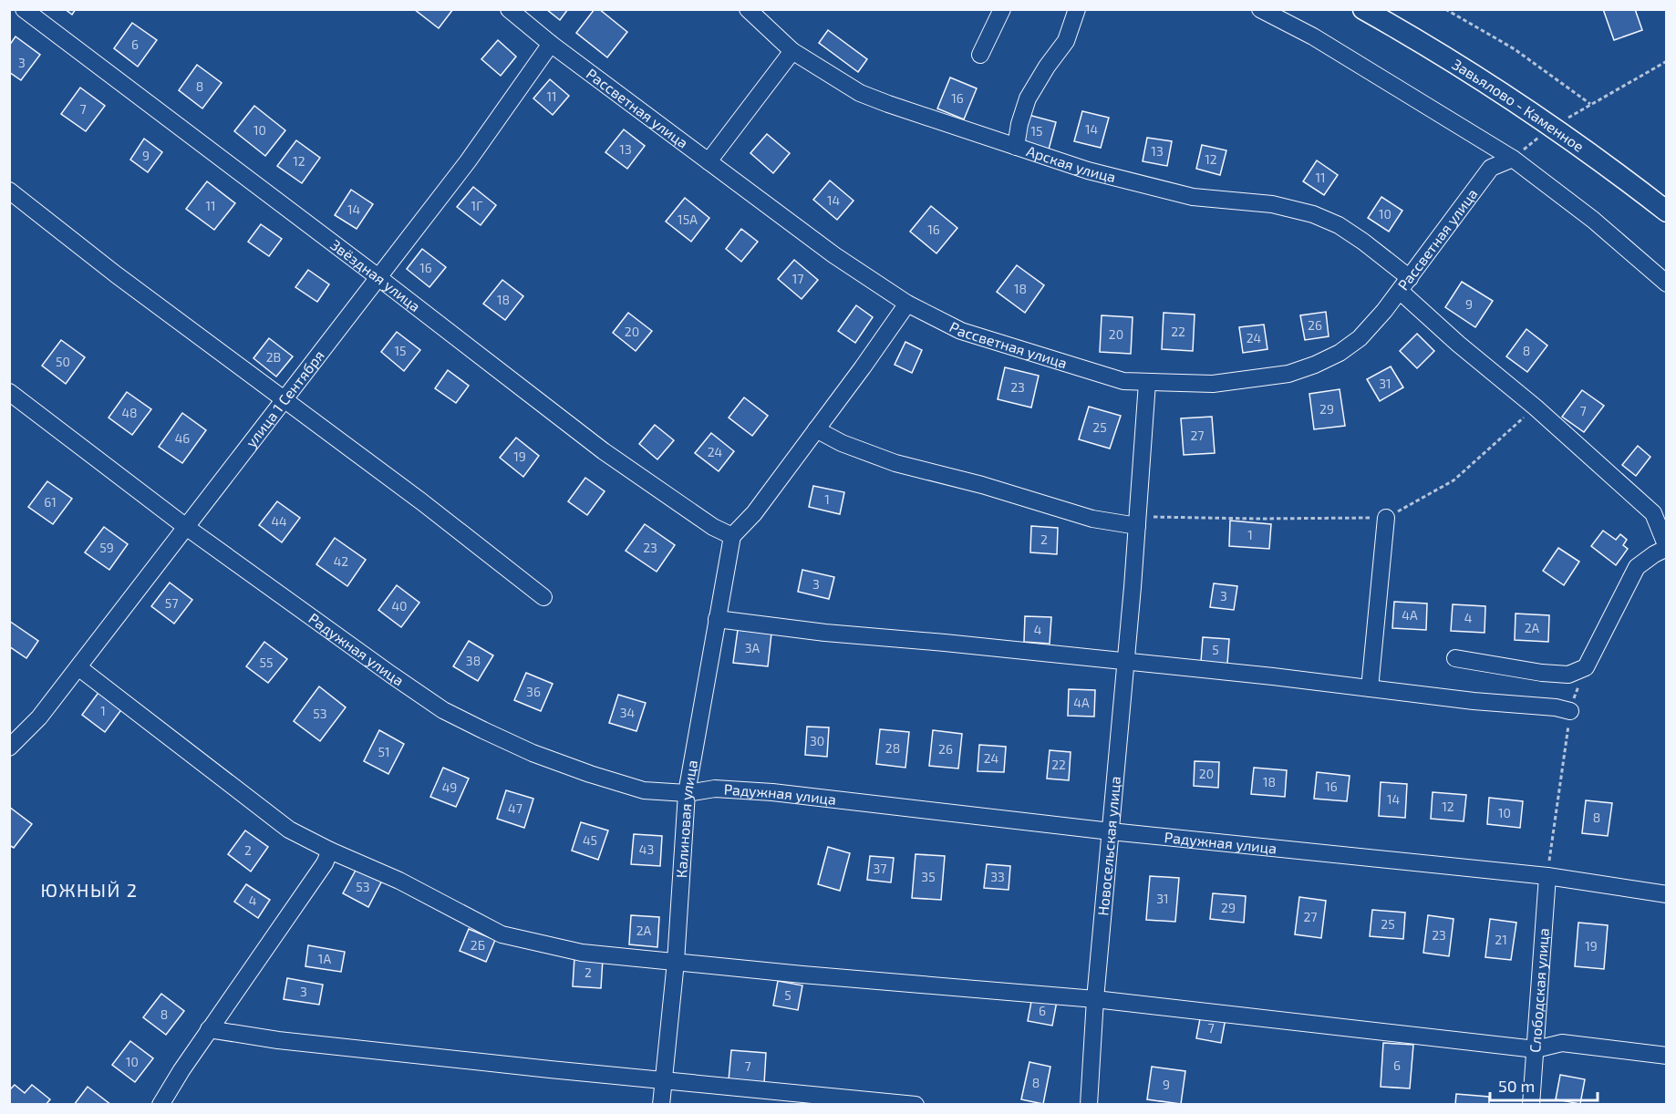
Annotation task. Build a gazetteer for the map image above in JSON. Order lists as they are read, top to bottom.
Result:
{
  "streets": {
    "main road": ["Завьялово - Каменное"],
    "street": [
      "Рассветная улица",
      "Арская улица",
      "Звёздная улица",
      "улица 1 Сентября",
      "Радужная улица",
      "Калиновая улица",
      "Новосельская улица",
      "Слободская улица"
    ]
  },
  "crossings": [
    ["Рассветная улица", "Арская улица"],
    ["Рассветная улица", "улица 1 Сентября"],
    ["Рассветная улица", "Новосельская улица"],
    ["Звёздная улица", "улица 1 Сентября"],
    ["Звёздная улица", "Калиновая улица"],
    ["улица 1 Сентября", "Радужная улица"],
    ["Радужная улица", "Калиновая улица"],
    ["Радужная улица", "Новосельская улица"],
    ["Радужная улица", "Слободская улица"]
  ],
  "districts": ["ЮЖНЫЙ 2"],
  "house_numbers": [
    "6",
    "3",
    "8",
    "11",
    "16",
    "7",
    "14",
    "10",
    "15",
    "13",
    "13",
    "9",
    "12",
    "12",
    "11",
    "14",
    "11",
    "1Г",
    "14",
    "10",
    "15А",
    "16",
    "16",
    "17",
    "18",
    "18",
    "9",
    "26",
    "20",
    "22",
    "20",
    "24",
    "15",
    "8",
    "2В",
    "50",
    "31",
    "23",
    "29",
    "7",
    "48",
    "25",
    "27",
    "46",
    "24",
    "19",
    "1",
    "61",
    "44",
    "1",
    "2",
    "59",
    "23",
    "42",
    "3",
    "3",
    "57",
    "40",
    "4А",
    "4",
    "2А",
    "4",
    "3А",
    "5",
    "38",
    "55",
    "36",
    "4А",
    "1",
    "34",
    "53",
    "30",
    "28",
    "26",
    "51",
    "24",
    "22",
    "20",
    "18",
    "16",
    "49",
    "14",
    "12",
    "47",
    "10",
    "8",
    "45",
    "43",
    "2",
    "37",
    "35",
    "33",
    "53",
    "31",
    "4",
    "29",
    "27",
    "25",
    "2А",
    "23",
    "21",
    "2Б",
    "19",
    "1А",
    "2",
    "3",
    "5",
    "6",
    "8",
    "7",
    "10",
    "6",
    "7",
    "8",
    "9"
  ],
  "scale_bar": "50 m"
}
